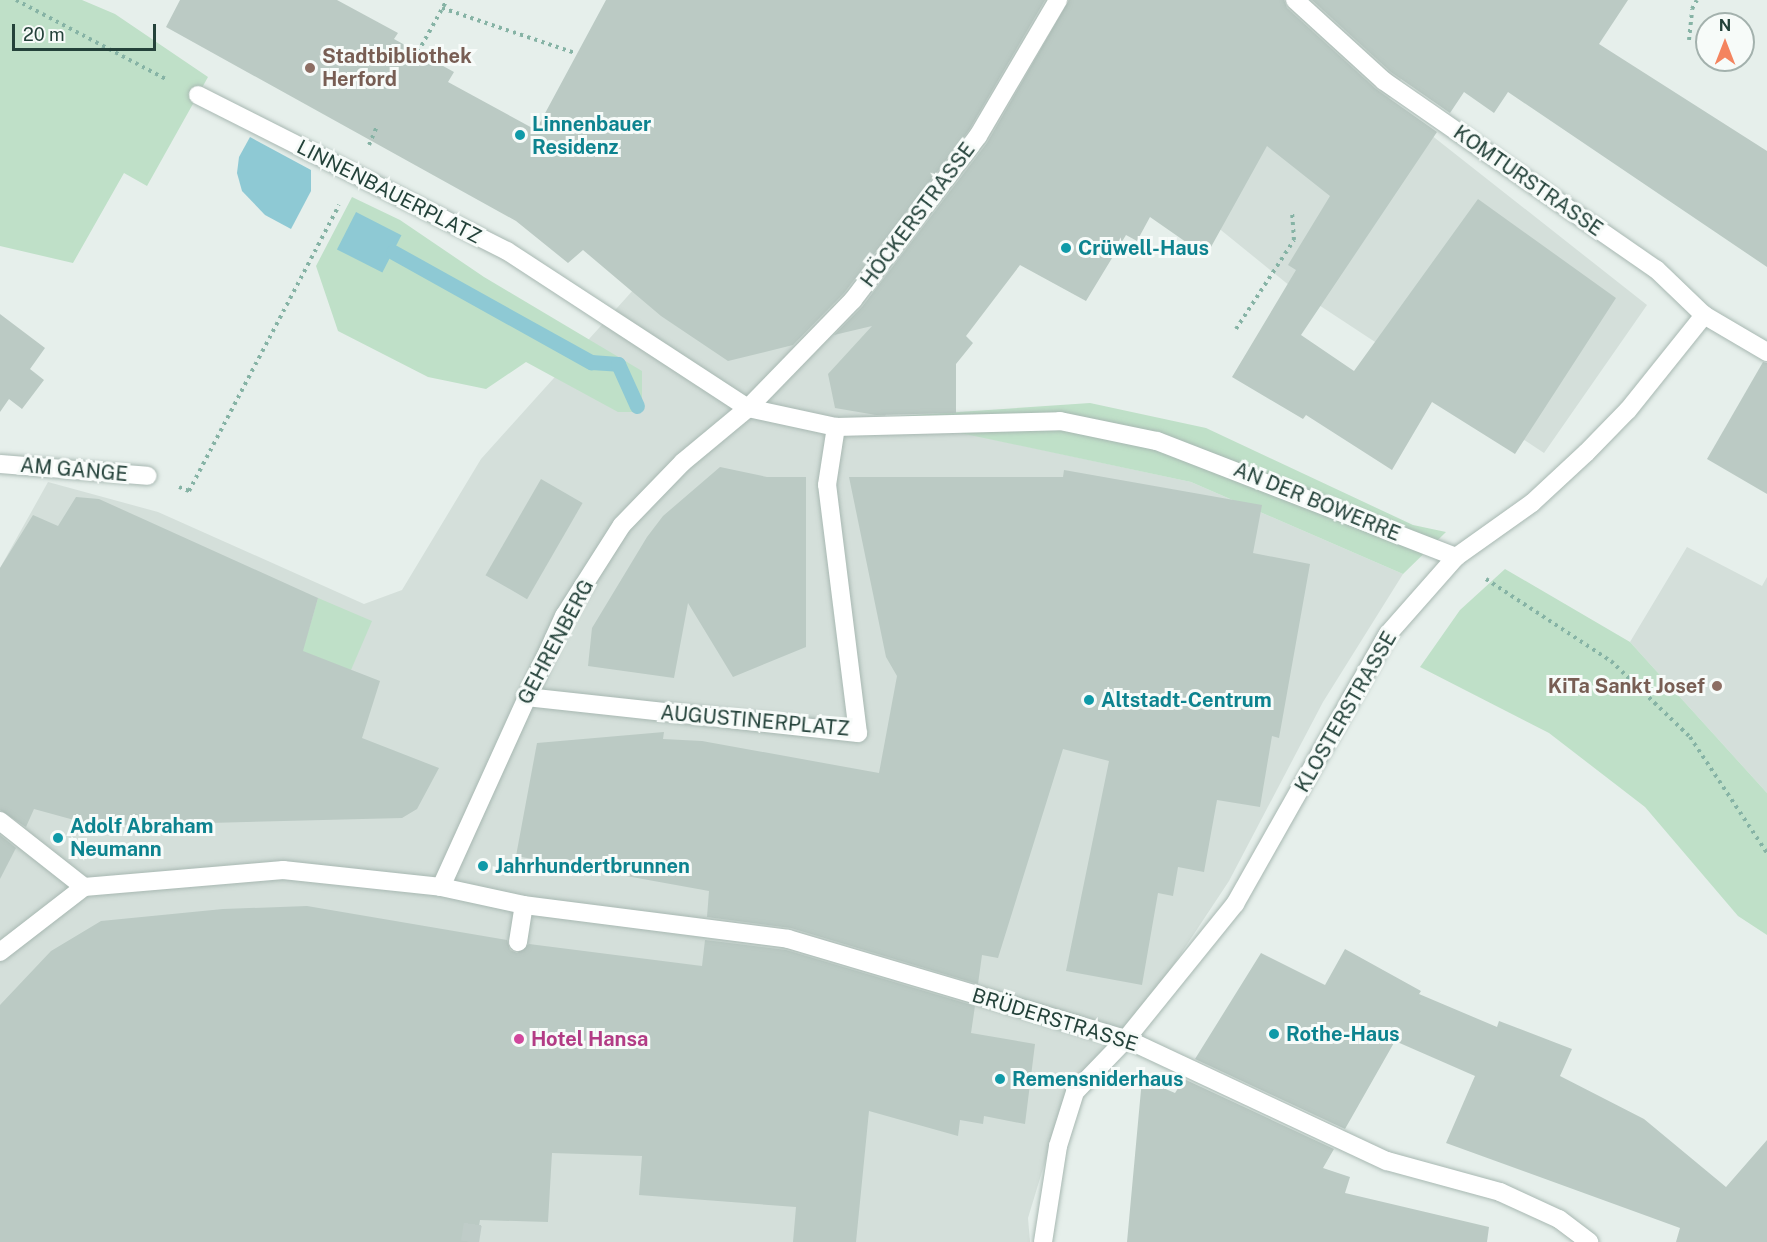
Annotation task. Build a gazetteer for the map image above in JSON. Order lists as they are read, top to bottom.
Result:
{
  "streets": {
    "street": [
      "KOMTURSTRASSE",
      "LINNENBAUERPLATZ",
      "HÖCKERSTRASSE",
      "AM GANGE",
      "AN DER BOWERRE",
      "GEHRENBERG",
      "KLOSTERSTRASSE",
      "AUGUSTINERPLATZ",
      "BRÜDERSTRASSE"
    ]
  },
  "crossings": [
    ["KOMTURSTRASSE", "KLOSTERSTRASSE"],
    ["LINNENBAUERPLATZ", "HÖCKERSTRASSE"],
    ["LINNENBAUERPLATZ", "AN DER BOWERRE"],
    ["LINNENBAUERPLATZ", "GEHRENBERG"],
    ["HÖCKERSTRASSE", "AN DER BOWERRE"],
    ["HÖCKERSTRASSE", "GEHRENBERG"],
    ["AN DER BOWERRE", "GEHRENBERG"],
    ["AN DER BOWERRE", "KLOSTERSTRASSE"],
    ["AN DER BOWERRE", "AUGUSTINERPLATZ"],
    ["GEHRENBERG", "AUGUSTINERPLATZ"],
    ["KLOSTERSTRASSE", "BRÜDERSTRASSE"]
  ],
  "places": [
    "Stadtbibliothek Herford",
    "Linnenbauer Residenz",
    "Crüwell-Haus",
    "KiTa Sankt Josef",
    "Altstadt-Centrum",
    "Adolf Abraham Neumann",
    "Jahrhundertbrunnen",
    "Rothe-Haus",
    "Hotel Hansa",
    "Remensniderhaus"
  ],
  "scale_bar": "20 m",
  "north": "top"
}
